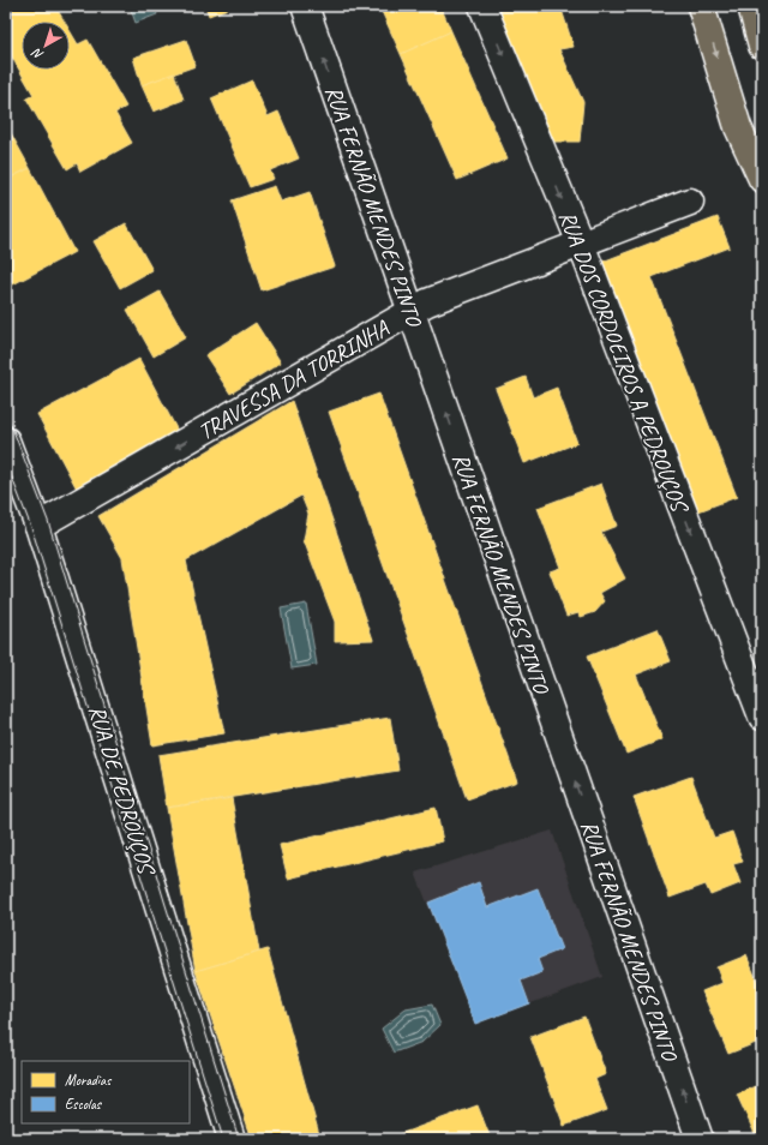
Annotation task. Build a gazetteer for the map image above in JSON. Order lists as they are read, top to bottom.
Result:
{
  "streets": {
    "street": [
      "RUA FERNÃO MENDES PINTO",
      "RUA DOS CORDOEIROS A PEDROUÇOS",
      "TRAVESSA DA TORRINHA",
      "RUA DE PEDROUÇOS"
    ]
  },
  "crossings": [
    ["RUA FERNÃO MENDES PINTO", "TRAVESSA DA TORRINHA"],
    ["RUA DOS CORDOEIROS A PEDROUÇOS", "TRAVESSA DA TORRINHA"],
    ["TRAVESSA DA TORRINHA", "RUA DE PEDROUÇOS"]
  ],
  "one_way": ["RUA FERNÃO MENDES PINTO", "RUA DOS CORDOEIROS A PEDROUÇOS", "TRAVESSA DA TORRINHA"],
  "legend": ["Moradias", "Escolas"],
  "north": "bottom left"
}
